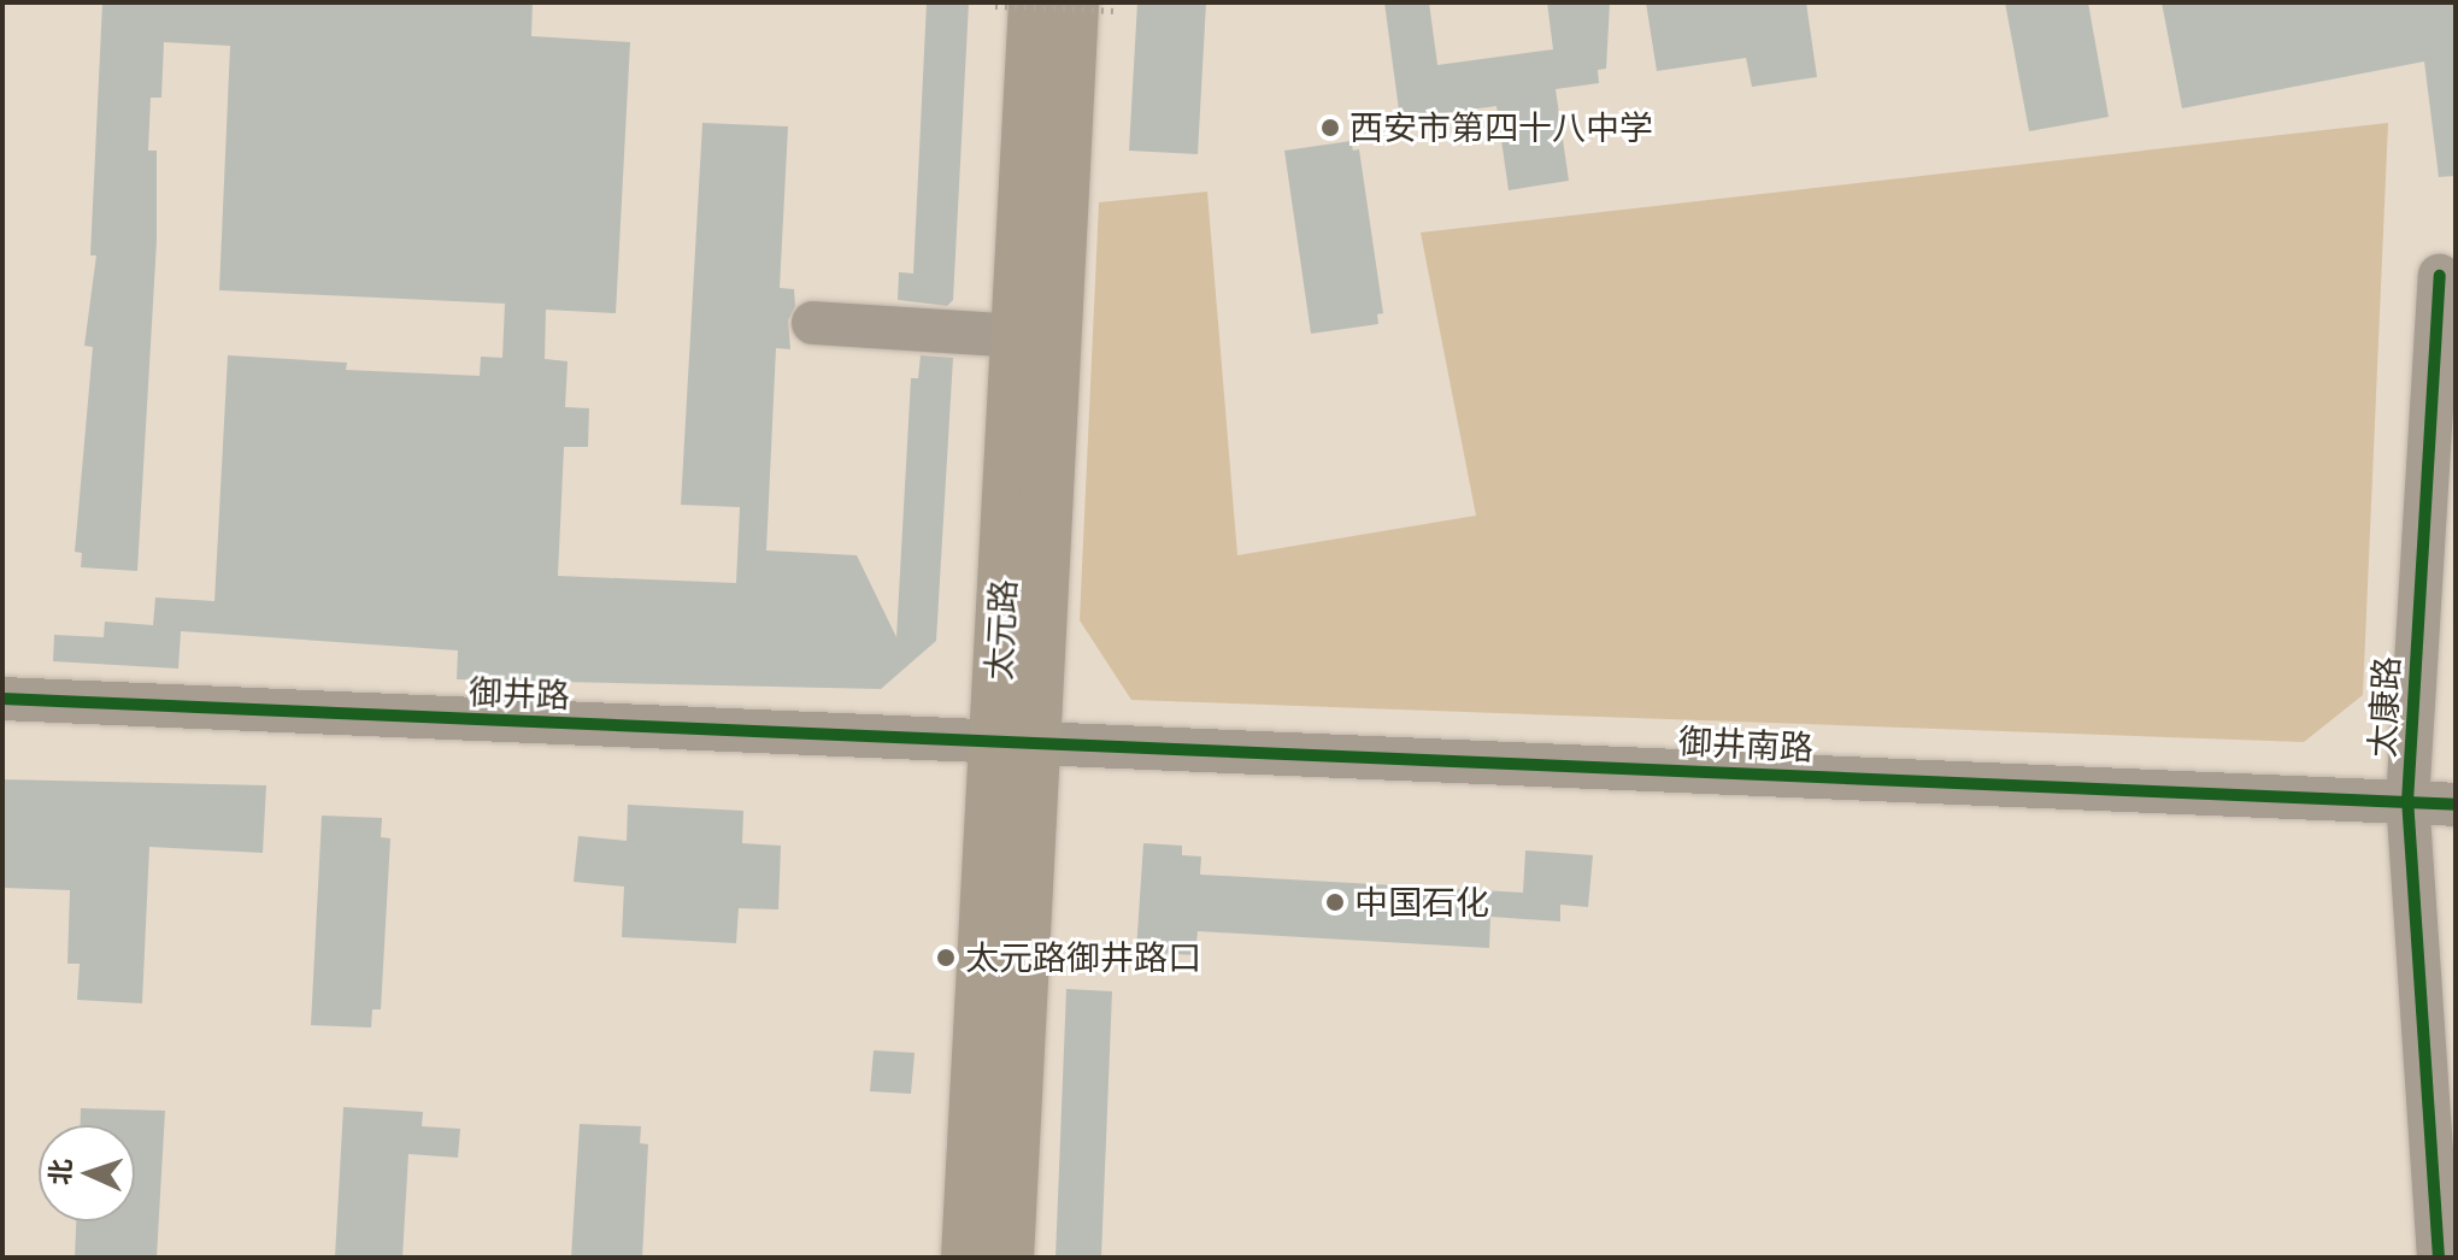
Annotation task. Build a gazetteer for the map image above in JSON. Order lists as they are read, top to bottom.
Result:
{
  "streets": {
    "main road": ["太元路"],
    "street": ["御井路", "太康路", "御井南路"]
  },
  "crossings": [
    ["太元路", "御井路"],
    ["太元路", "御井南路"],
    ["御井路", "御井南路"],
    ["太康路", "御井南路"]
  ],
  "places": ["西安市第四十八中学", "中国石化", "太元路御井路口"],
  "north": "left"
}
